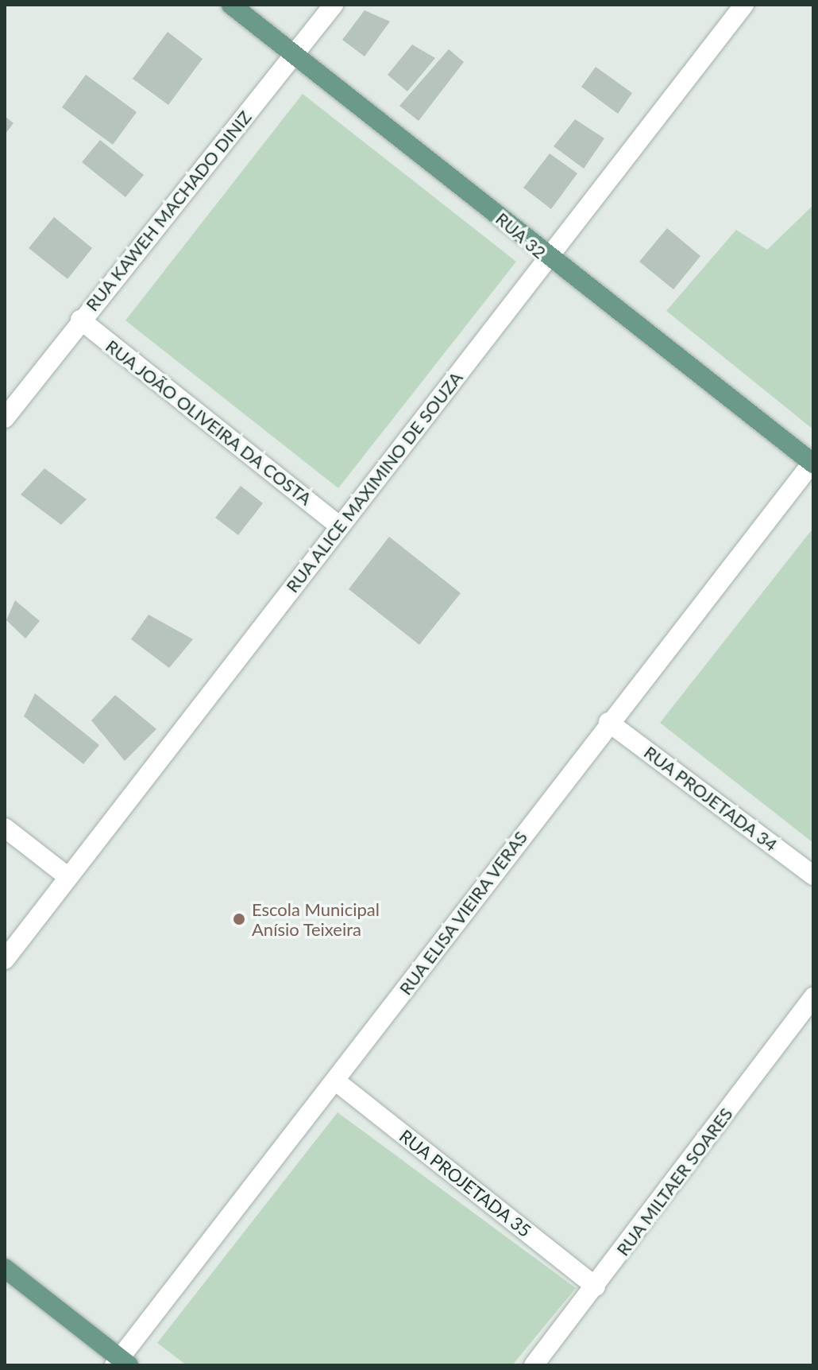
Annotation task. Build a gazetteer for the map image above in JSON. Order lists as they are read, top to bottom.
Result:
{
  "streets": {
    "main road": ["RUA 32"],
    "street": [
      "RUA KAWEH MACHADO DINIZ",
      "RUA JOÃO OLIVEIRA DA COSTA",
      "RUA ALICE MAXIMINO DE SOUZA",
      "RUA PROJETADA 34",
      "RUA ELISA VIEIRA VERAS",
      "RUA MILTAER SOARES",
      "RUA PROJETADA 35"
    ]
  },
  "crossings": [
    ["RUA KAWEH MACHADO DINIZ", "RUA 32"],
    ["RUA KAWEH MACHADO DINIZ", "RUA JOÃO OLIVEIRA DA COSTA"],
    ["RUA 32", "RUA ALICE MAXIMINO DE SOUZA"],
    ["RUA 32", "RUA ELISA VIEIRA VERAS"],
    ["RUA JOÃO OLIVEIRA DA COSTA", "RUA ALICE MAXIMINO DE SOUZA"],
    ["RUA PROJETADA 34", "RUA ELISA VIEIRA VERAS"],
    ["RUA ELISA VIEIRA VERAS", "RUA PROJETADA 35"],
    ["RUA MILTAER SOARES", "RUA PROJETADA 35"]
  ],
  "places": ["Escola Municipal Anísio Teixeira"]
}
